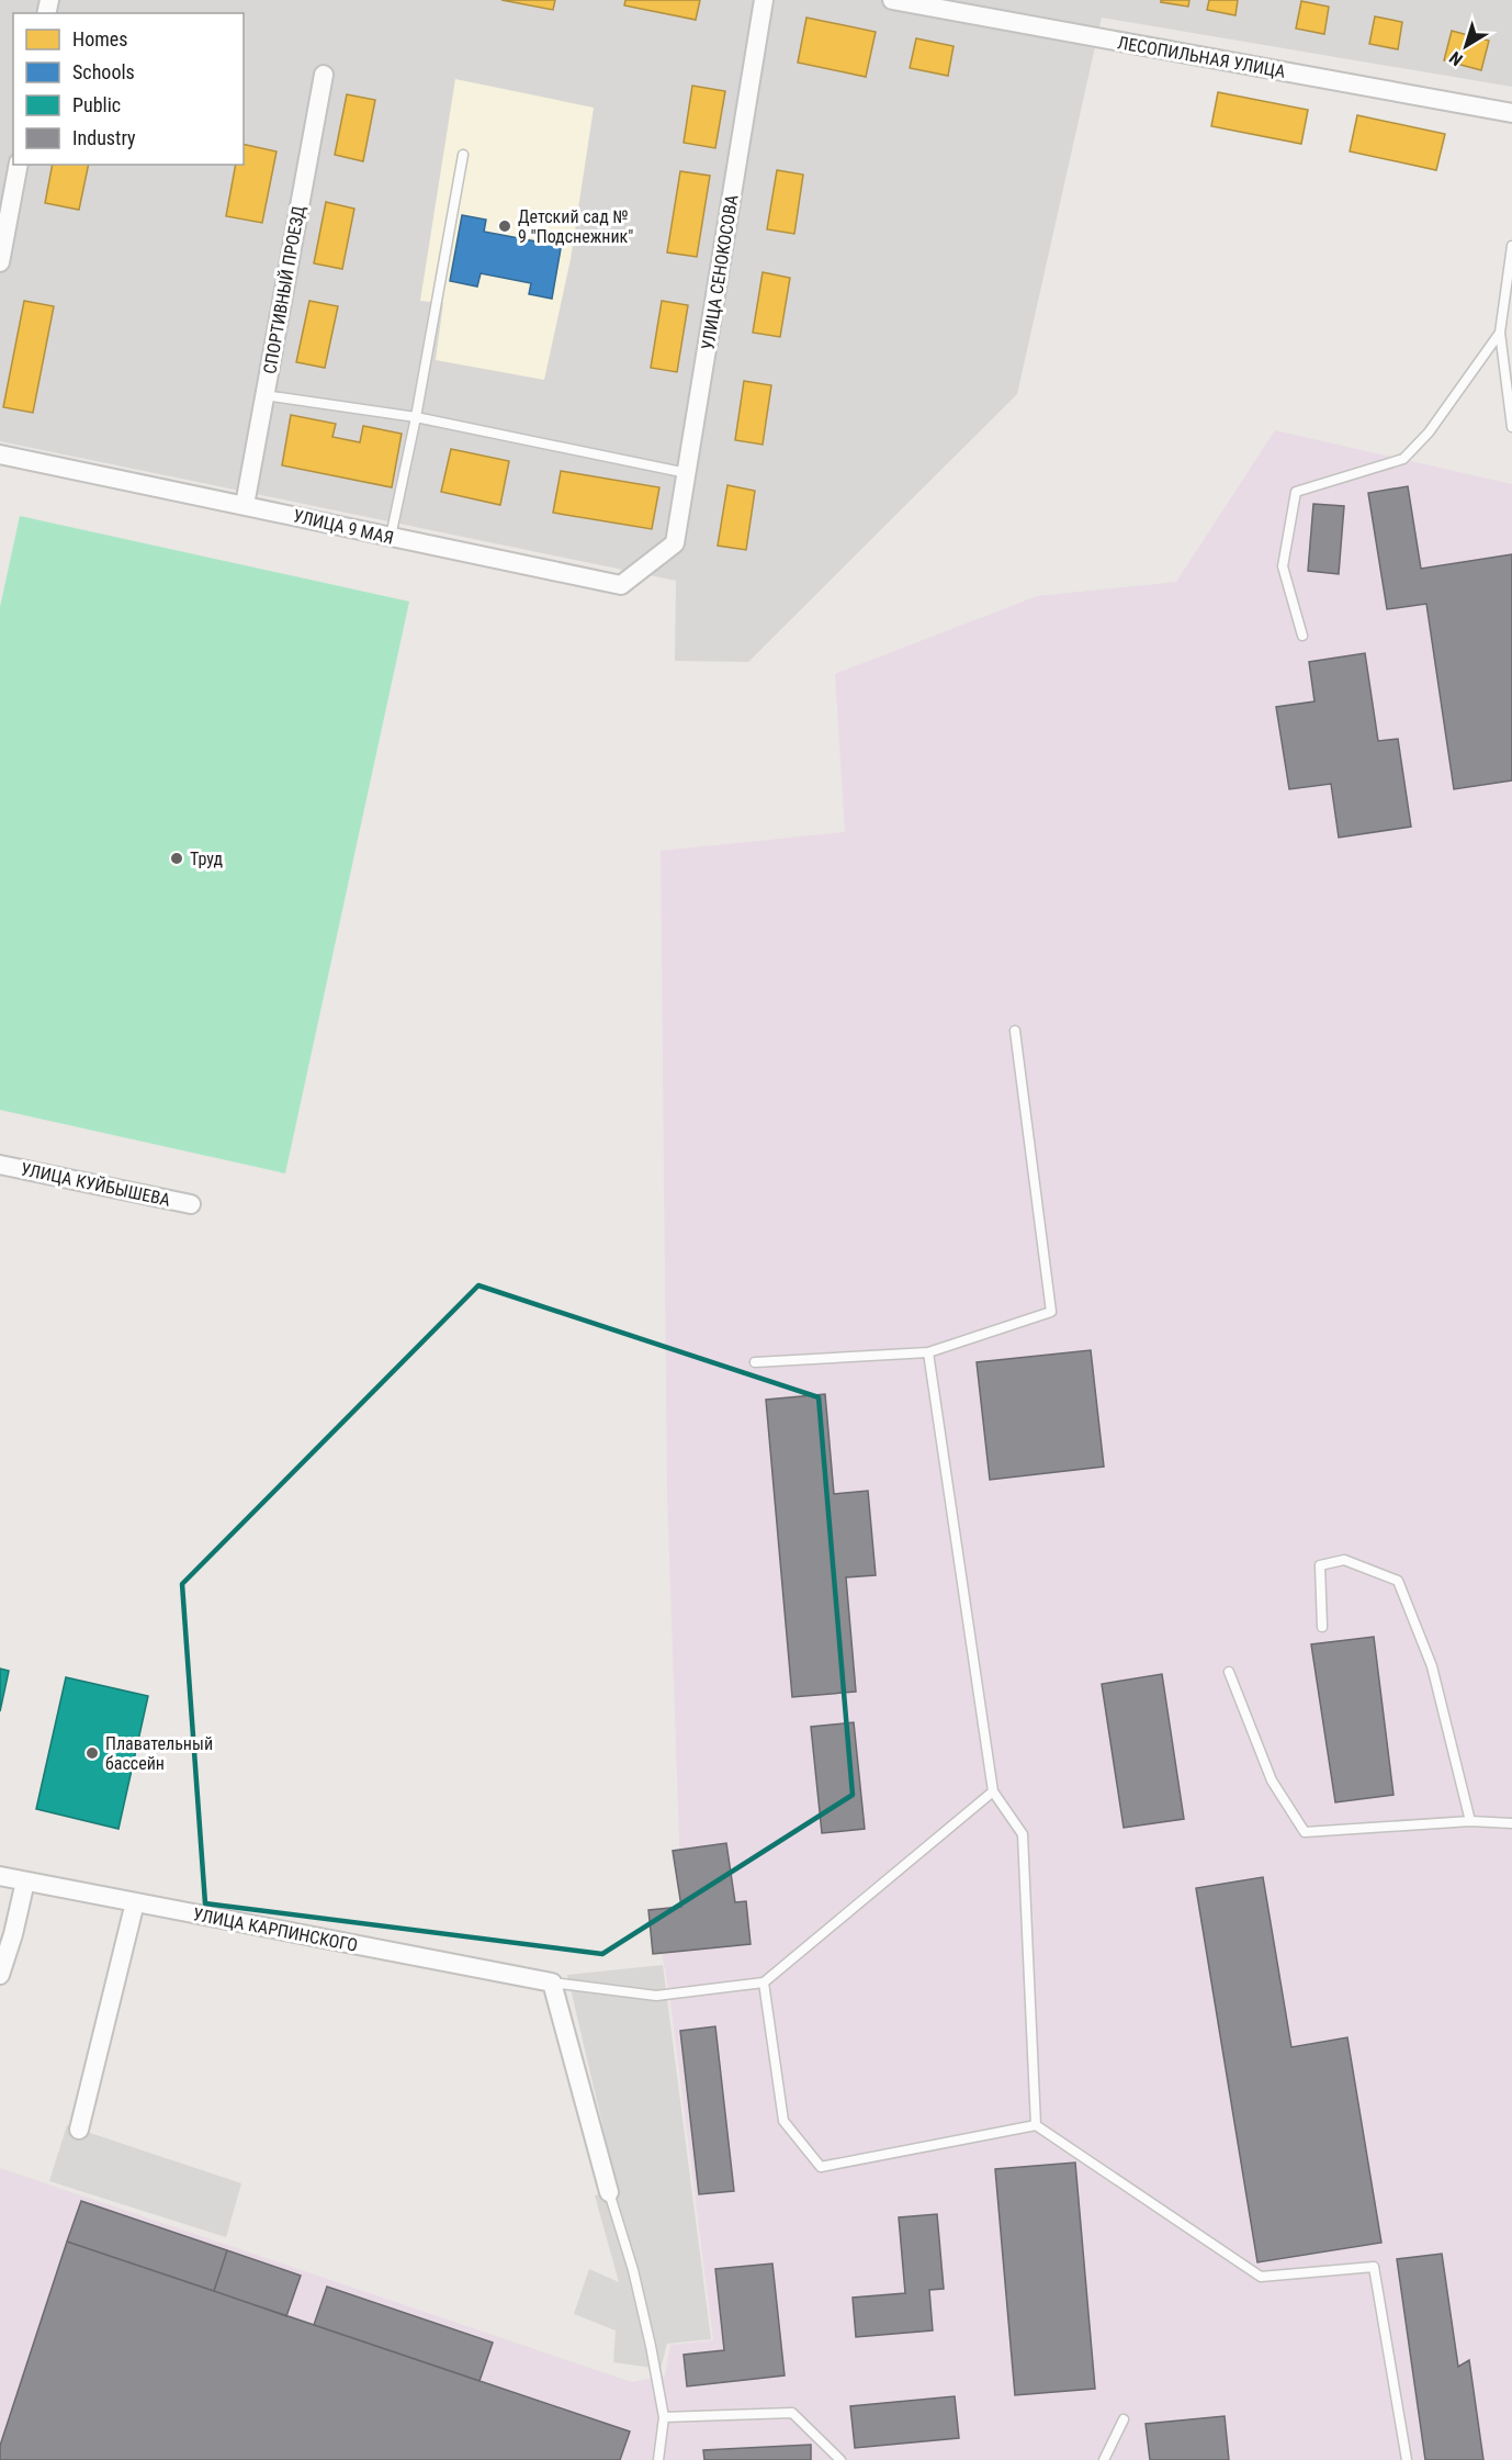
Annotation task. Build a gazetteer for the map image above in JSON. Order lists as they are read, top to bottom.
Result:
{
  "streets": {
    "street": [
      "ЛЕСОПИЛЬНАЯ УЛИЦА",
      "УЛИЦА СЕНОКОСОВА",
      "СПОРТИВНЫЙ ПРОЕЗД",
      "УЛИЦА 9 МАЯ",
      "УЛИЦА КУЙБЫШЕВА",
      "УЛИЦА КАРПИНСКОГО"
    ]
  },
  "crossings": [
    ["УЛИЦА СЕНОКОСОВА", "УЛИЦА 9 МАЯ"],
    ["СПОРТИВНЫЙ ПРОЕЗД", "УЛИЦА 9 МАЯ"]
  ],
  "places": ["Детский сад № 9 \"Подснежник\"", "Труд", "Плавательный бассейн"],
  "legend": [
    "Homes",
    "Schools",
    "Public",
    "Industry"
  ],
  "north": "bottom left"
}
